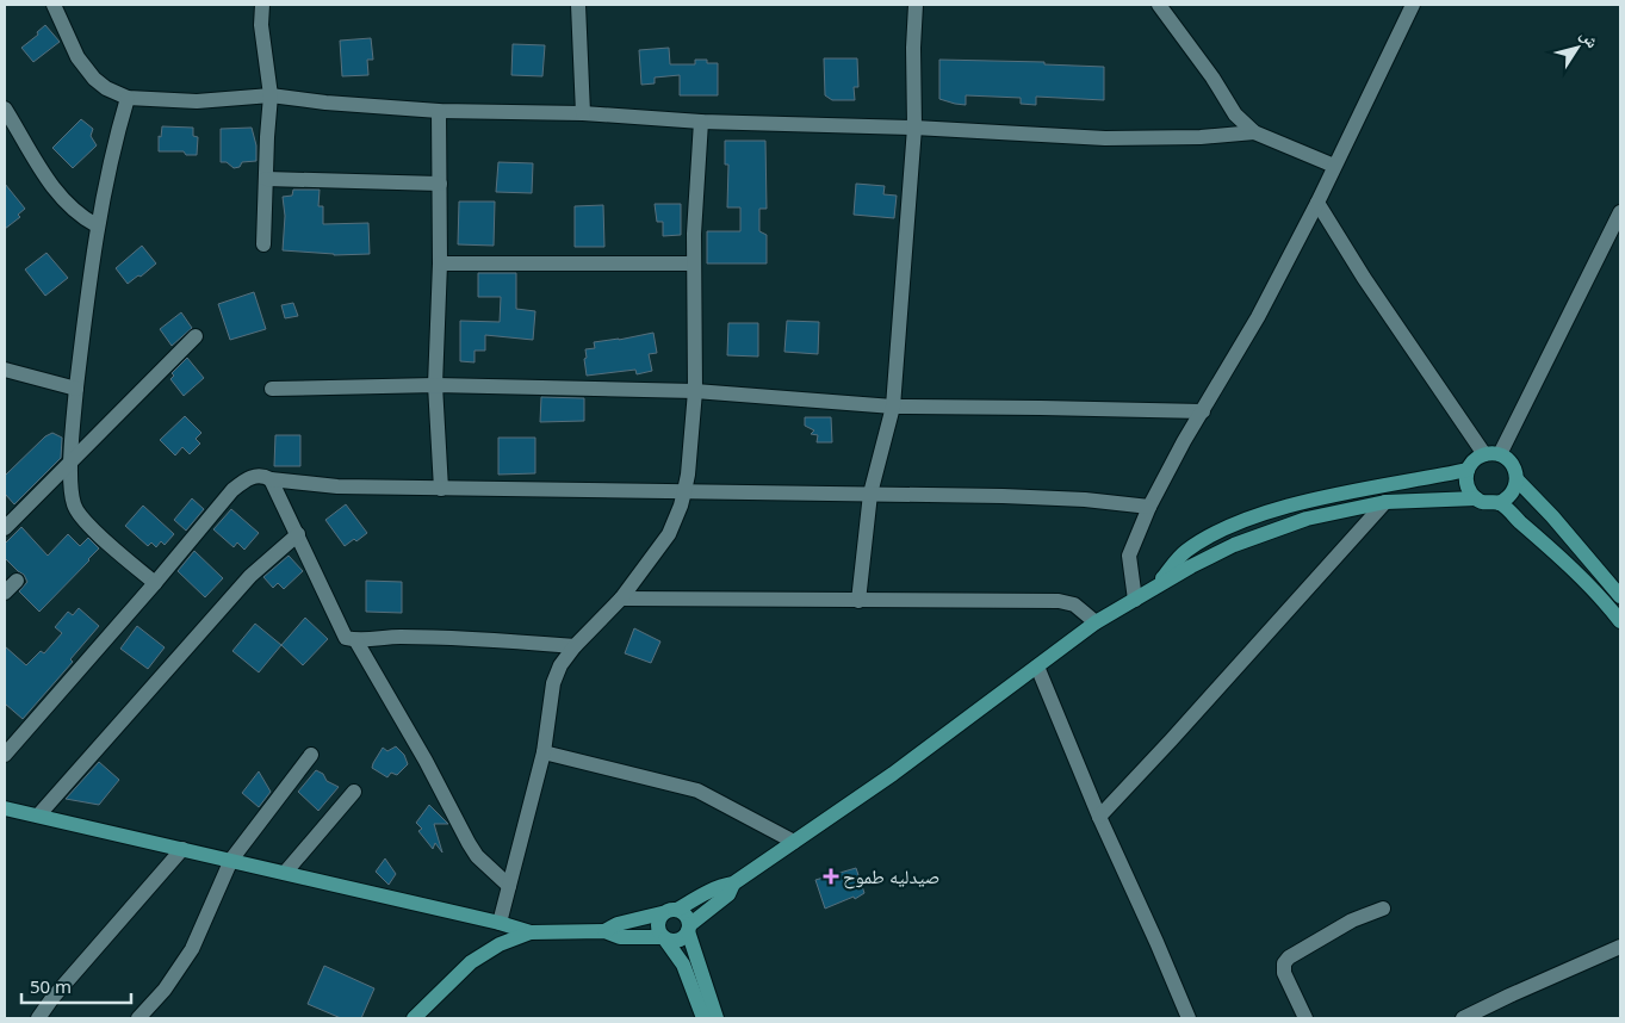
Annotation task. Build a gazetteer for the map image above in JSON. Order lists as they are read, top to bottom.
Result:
{
  "places": {
    "health": ["صيدليه طموح"]
  },
  "scale_bar": "50 m",
  "north": "top right"
}
